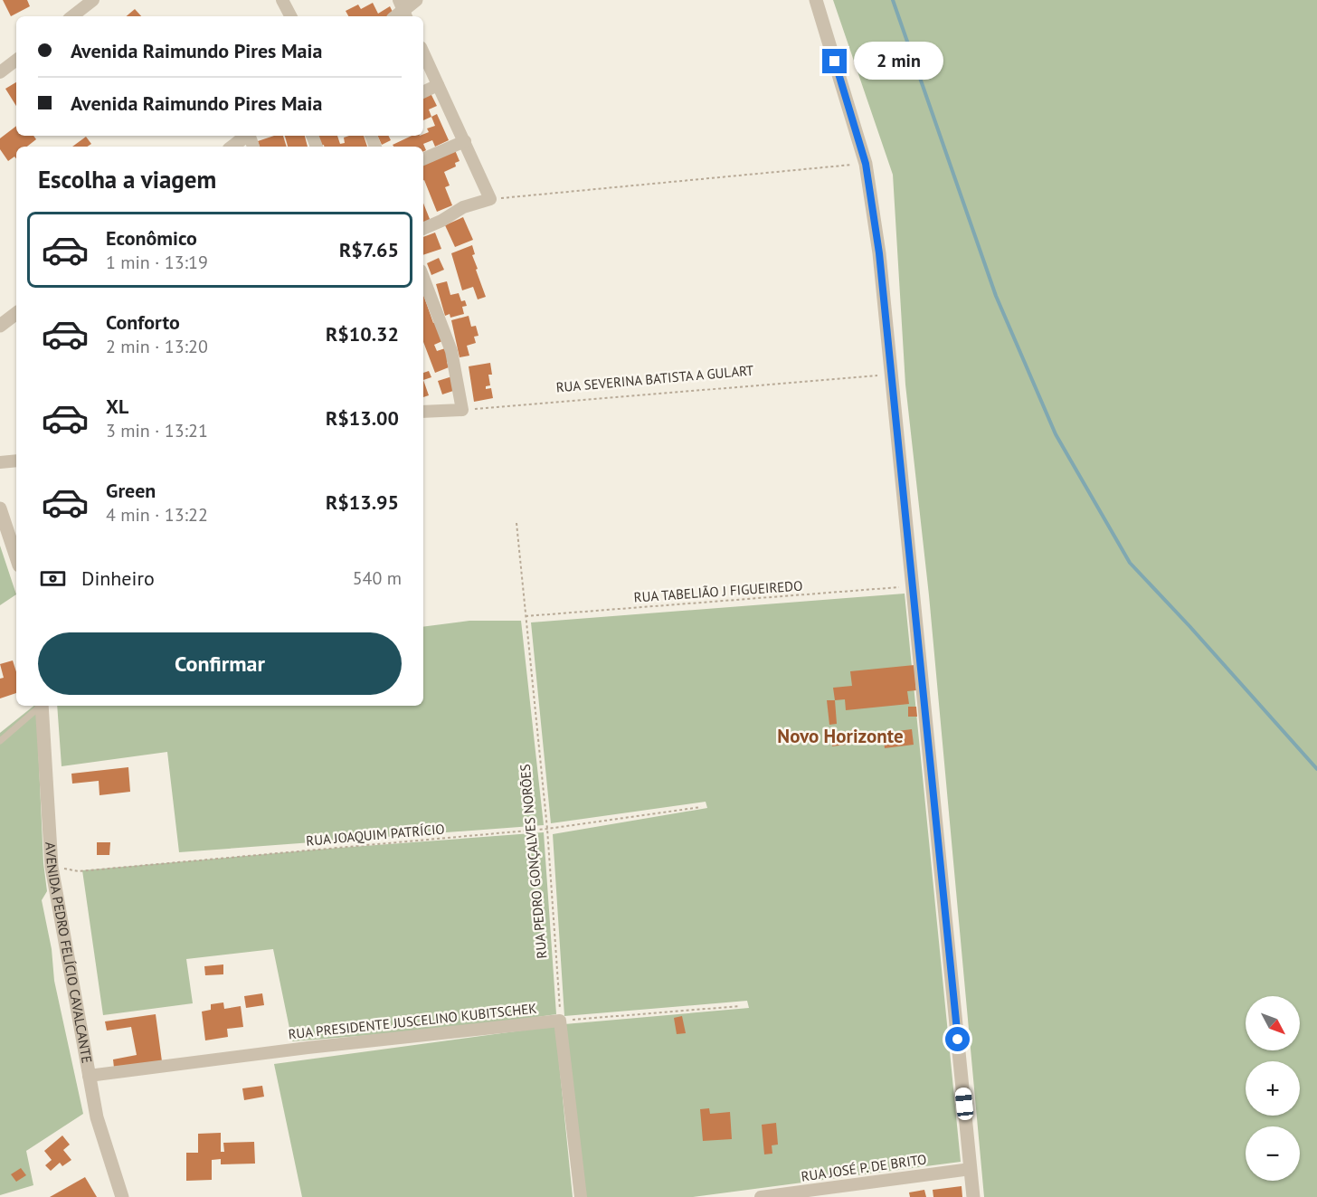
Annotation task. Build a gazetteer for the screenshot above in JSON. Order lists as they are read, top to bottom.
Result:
{
  "streets": {
    "street": ["AVENIDA PEDRO FELÍCIO CAVALCANTE", "RUA PRESIDENTE JUSCELINO KUBITSCHEK", "RUA JOSÉ P. DE BRITO"],
    "path": [
      "RUA SEVERINA BATISTA A GULART",
      "RUA TABELIÃO J FIGUEIREDO",
      "RUA JOAQUIM PATRÍCIO",
      "RUA PEDRO GONÇALVES NORÕES"
    ]
  },
  "crossings": [
    ["RUA TABELIÃO J FIGUEIREDO", "RUA PEDRO GONÇALVES NORÕES"],
    ["RUA JOAQUIM PATRÍCIO", "RUA PEDRO GONÇALVES NORÕES"],
    ["RUA JOAQUIM PATRÍCIO", "AVENIDA PEDRO FELÍCIO CAVALCANTE"],
    ["RUA PEDRO GONÇALVES NORÕES", "RUA PRESIDENTE JUSCELINO KUBITSCHEK"],
    ["AVENIDA PEDRO FELÍCIO CAVALCANTE", "RUA PRESIDENTE JUSCELINO KUBITSCHEK"]
  ],
  "districts": ["Novo Horizonte"],
  "north": "bottom right",
  "page": {
    "banner": ["Avenida Raimundo Pires Maia", "Avenida Raimundo Pires Maia"],
    "bubble": "2 min",
    "heading": "Escolha a viagem",
    "list": [
      {
        "name": "Econômico",
        "note": "1 min · 13:19",
        "value": "R$7.65"
      },
      {
        "name": "Conforto",
        "note": "2 min · 13:20",
        "value": "R$10.32"
      },
      {
        "name": "XL",
        "note": "3 min · 13:21",
        "value": "R$13.00"
      },
      {
        "name": "Green",
        "note": "4 min · 13:22",
        "value": "R$13.95"
      }
    ],
    "pay": ["Dinheiro", "540 m"],
    "buttons": "Confirmar",
    "map_buttons": ["+", "−"]
  }
}
